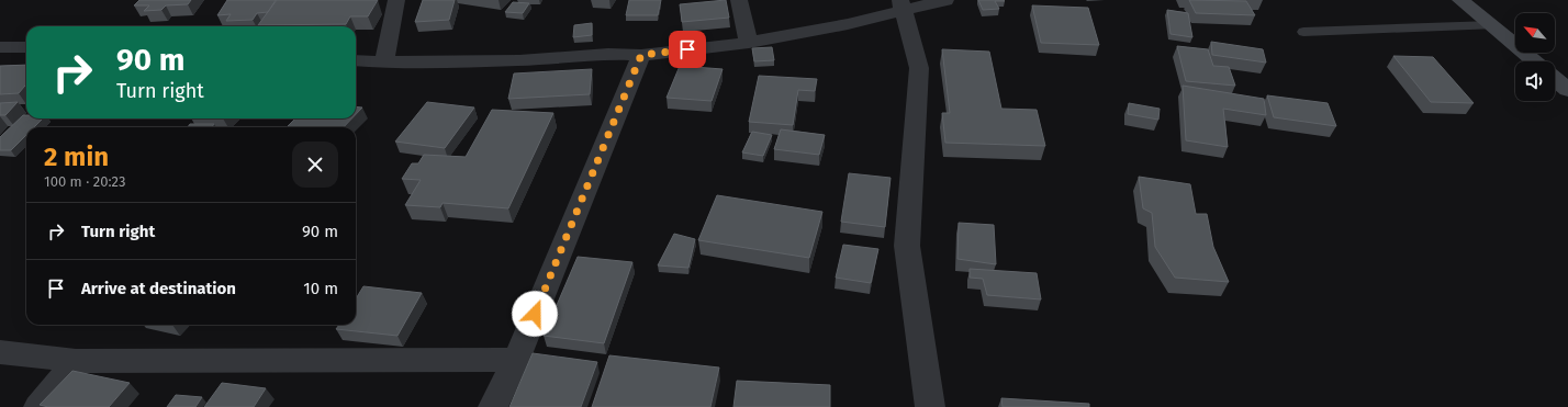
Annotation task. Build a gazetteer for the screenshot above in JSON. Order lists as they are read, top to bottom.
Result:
{
  "north": "top left",
  "page": {
    "turn": ["90 m", "Turn right"],
    "heading": ["2 min", "100 m · 20:23"],
    "list": [
      {
        "name": "Turn right",
        "value": "90 m"
      },
      {
        "name": "Arrive at destination",
        "value": "10 m"
      }
    ]
  }
}
